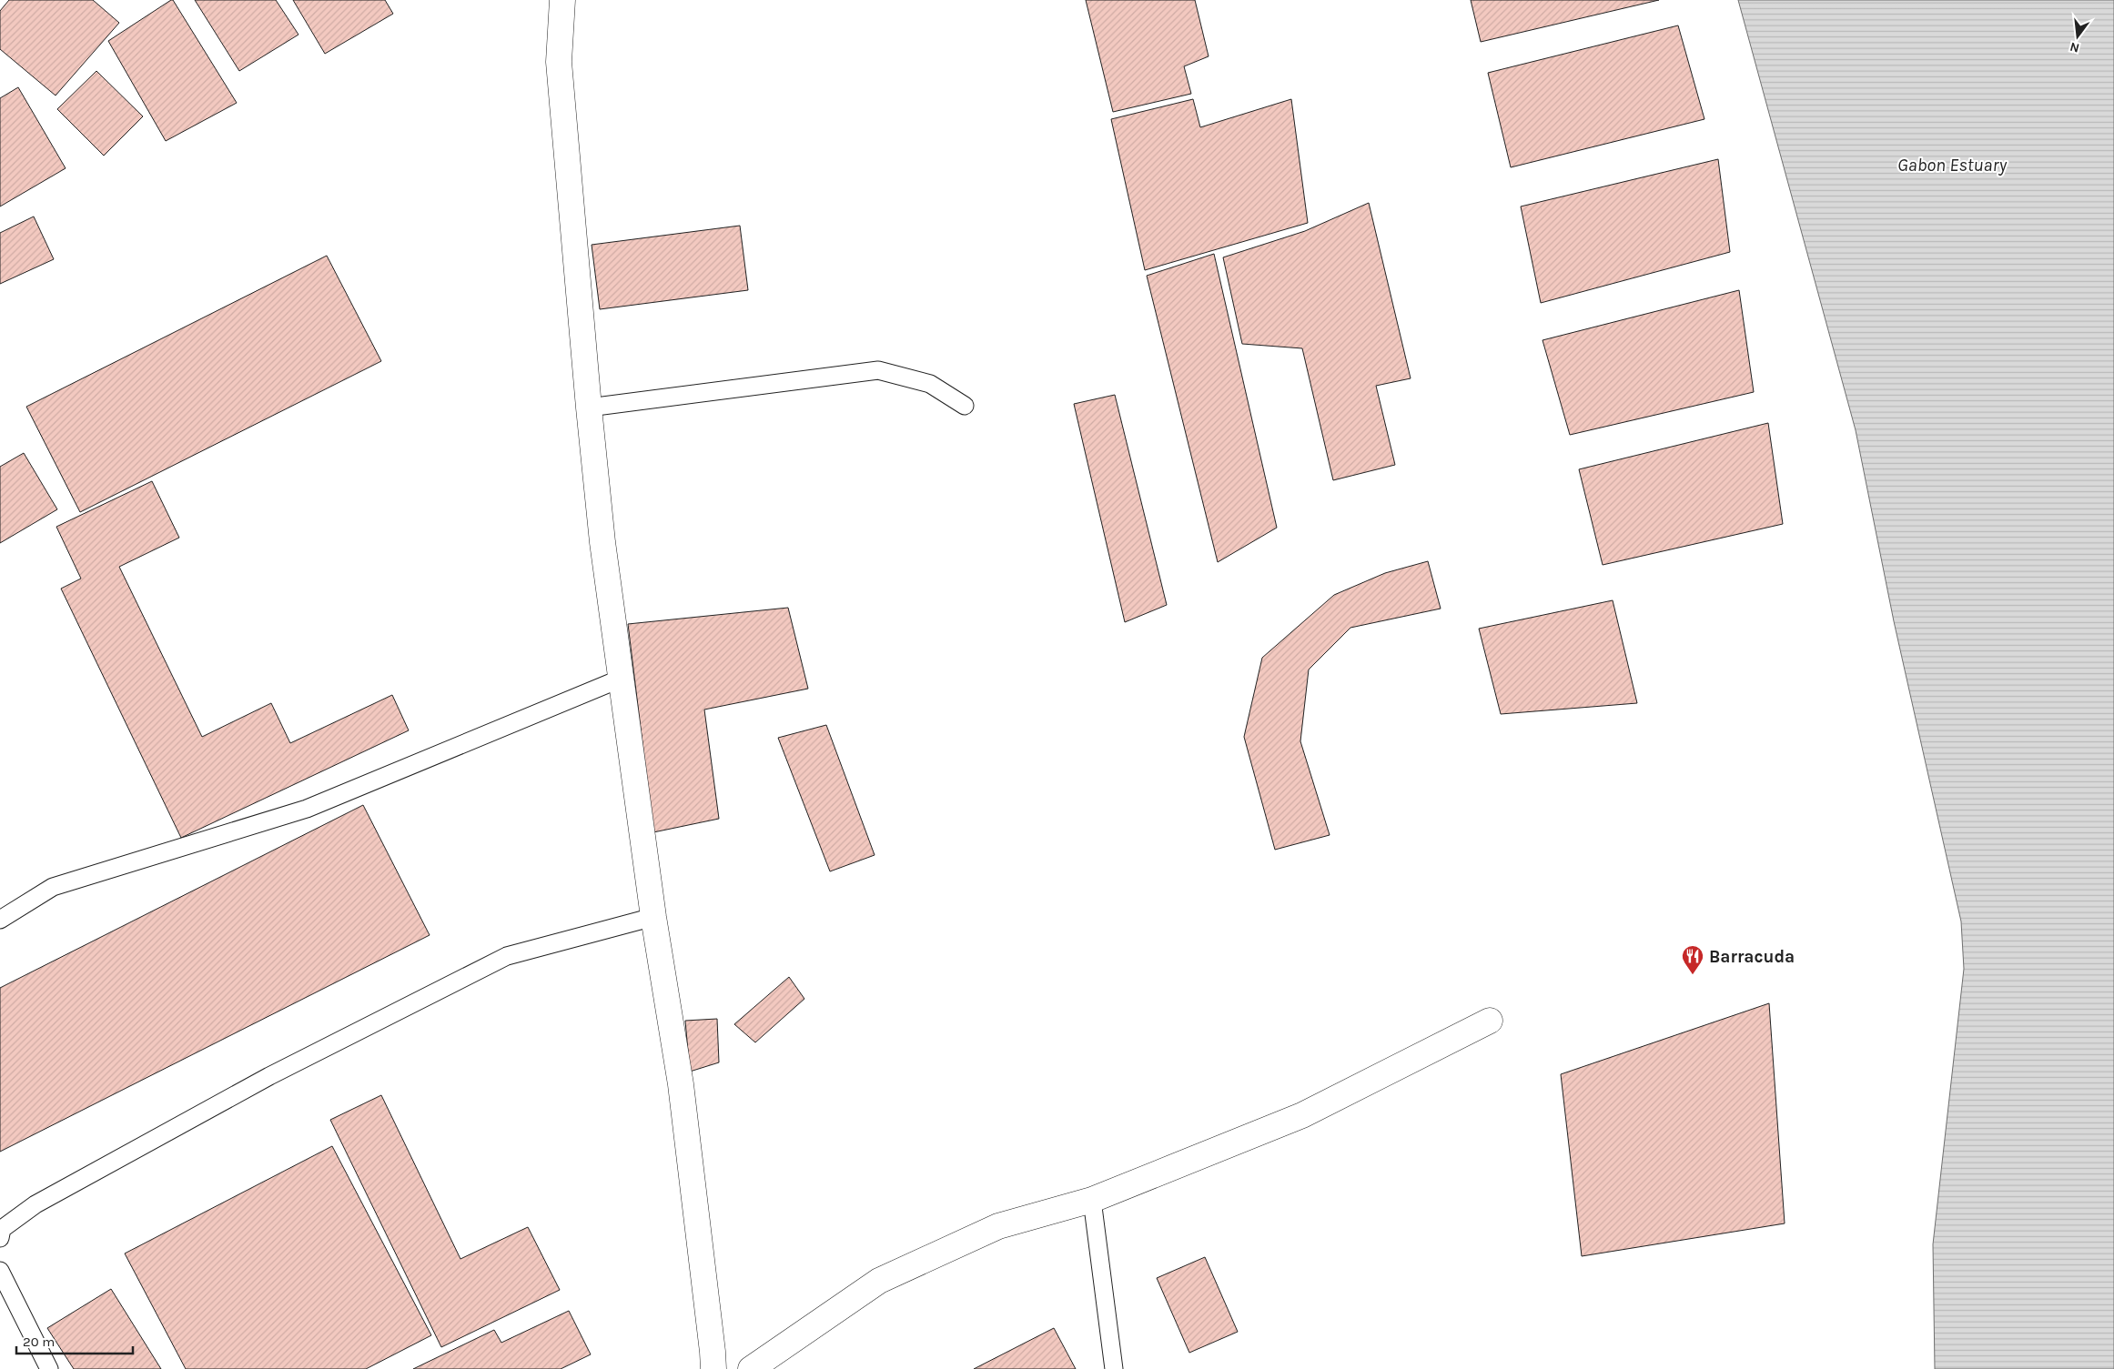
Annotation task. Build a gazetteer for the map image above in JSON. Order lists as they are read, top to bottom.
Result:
{
  "water": ["Gabon Estuary"],
  "places": {
    "restaurant": ["Barracuda"]
  },
  "scale_bar": "20 m",
  "north": "bottom"
}
